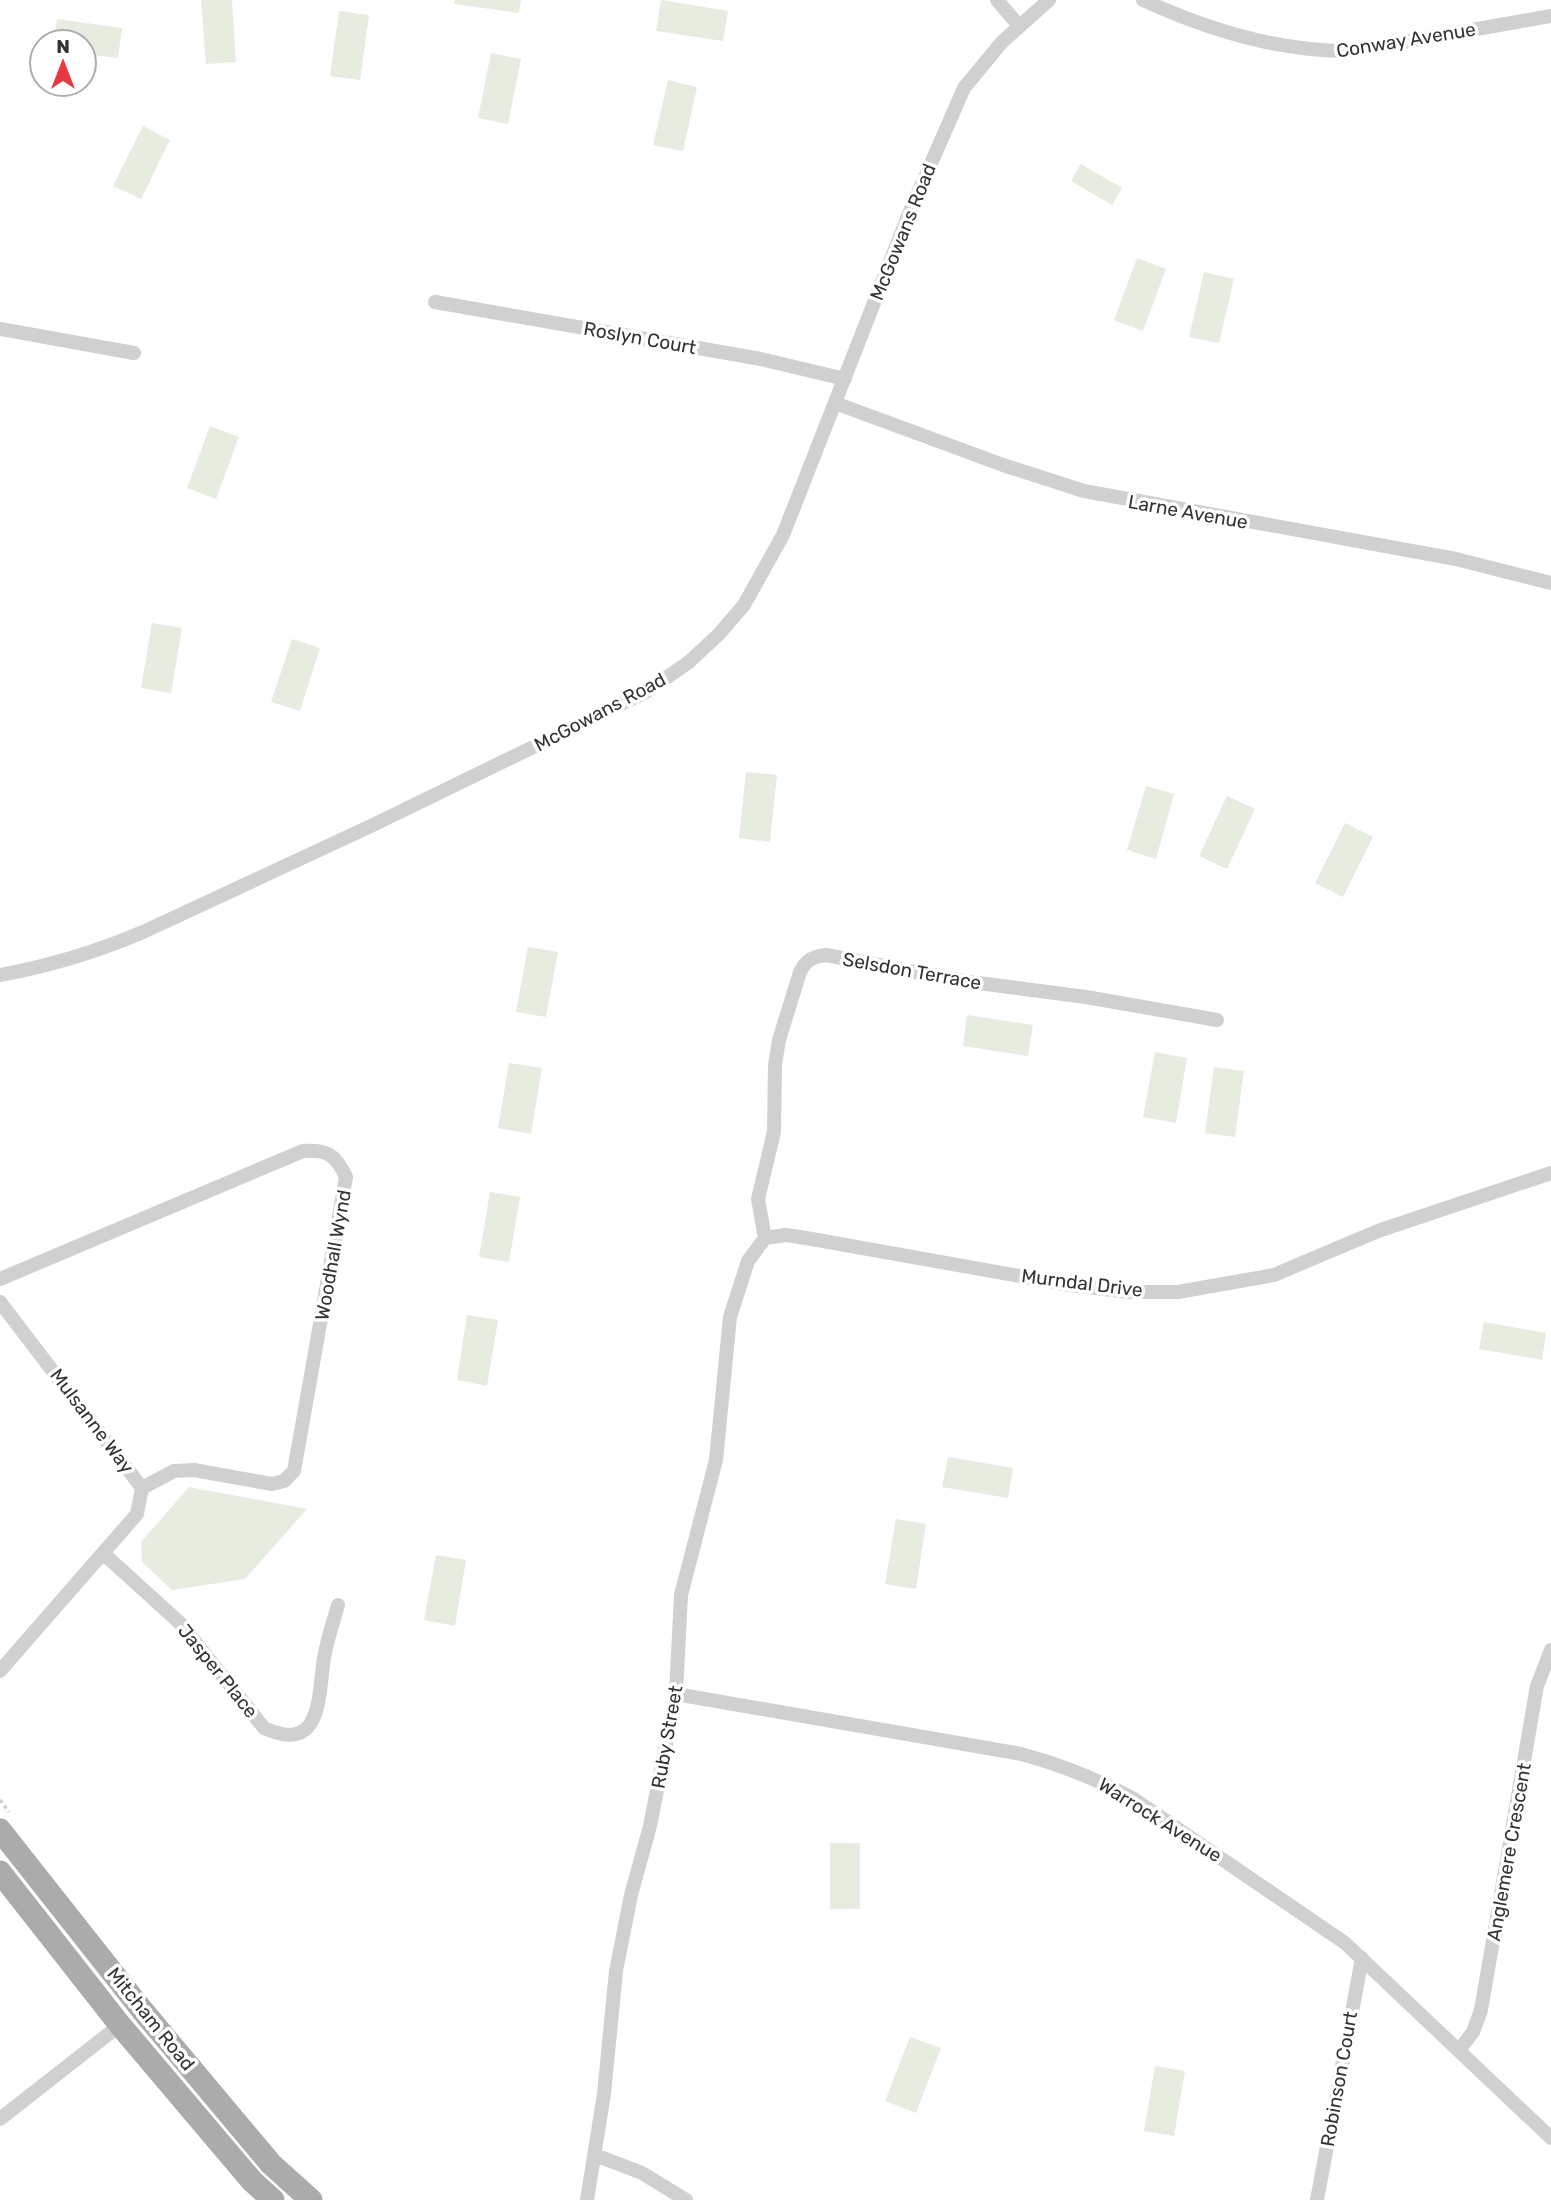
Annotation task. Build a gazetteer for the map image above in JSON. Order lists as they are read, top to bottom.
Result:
{
  "streets": {
    "main road": ["Mitcham Road"],
    "street": [
      "Conway Avenue",
      "McGowans Road",
      "Roslyn Court",
      "Larne Avenue",
      "Selsdon Terrace",
      "Woodhall Wynd",
      "Murndal Drive",
      "Mulsanne Way",
      "Jasper Place",
      "Ruby Street",
      "Warrock Avenue",
      "Anglemere Crescent",
      "Robinson Court"
    ]
  },
  "crossings": [
    ["McGowans Road", "Roslyn Court"],
    ["McGowans Road", "Larne Avenue"],
    ["Selsdon Terrace", "Murndal Drive"],
    ["Selsdon Terrace", "Ruby Street"],
    ["Woodhall Wynd", "Mulsanne Way"],
    ["Murndal Drive", "Ruby Street"],
    ["Mulsanne Way", "Jasper Place"],
    ["Ruby Street", "Warrock Avenue"],
    ["Warrock Avenue", "Anglemere Crescent"],
    ["Warrock Avenue", "Robinson Court"]
  ],
  "north": "top"
}
